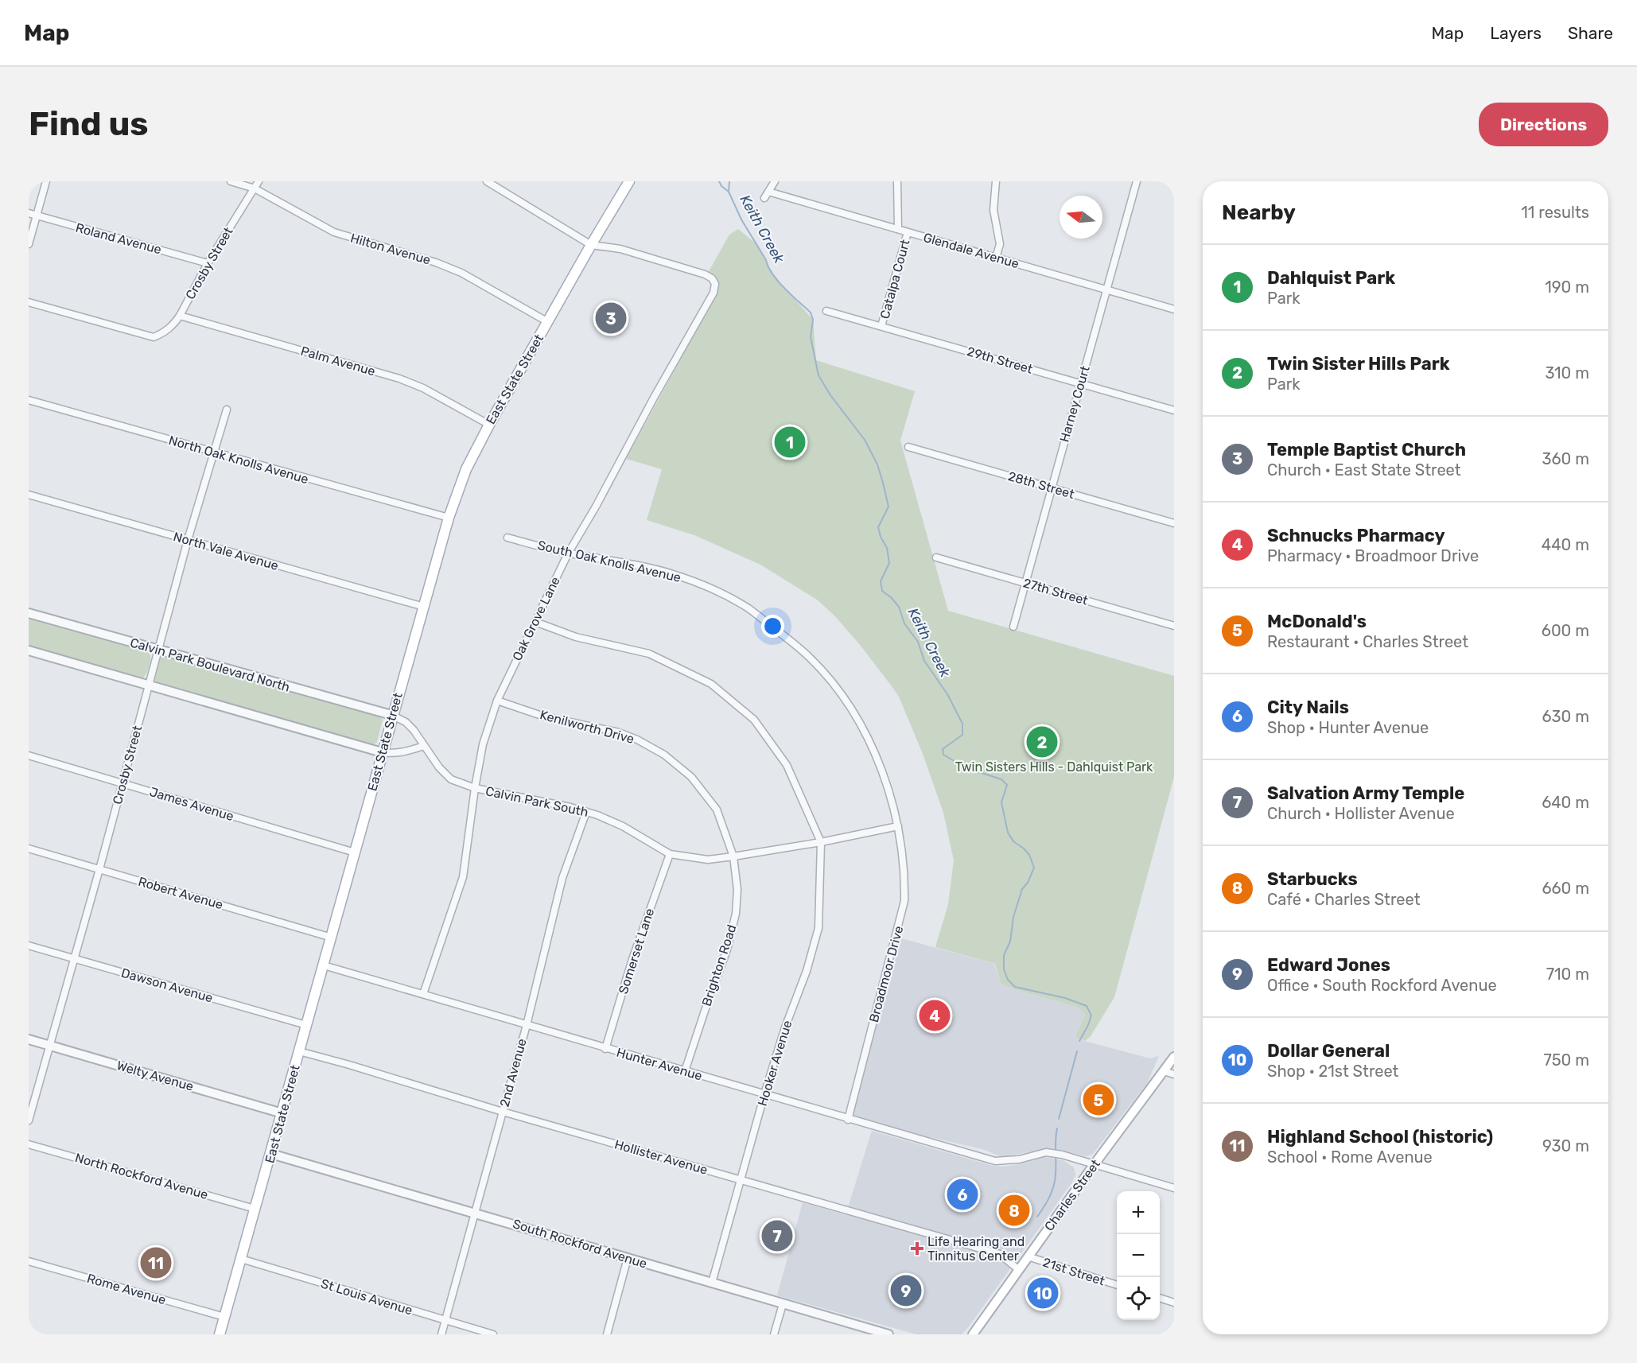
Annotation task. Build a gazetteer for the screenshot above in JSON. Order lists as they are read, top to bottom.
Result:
{
  "streets": {
    "main road": ["East State Street", "Charles Street"],
    "street": [
      "Roland Avenue",
      "Hilton Avenue",
      "Glendale Avenue",
      "Crosby Street",
      "Catalpa Court",
      "29th Street",
      "Palm Avenue",
      "Harney Court",
      "North Oak Knolls Avenue",
      "28th Street",
      "North Vale Avenue",
      "South Oak Knolls Avenue",
      "27th Street",
      "Oak Grove Lane",
      "Calvin Park Boulevard North",
      "Kenilworth Drive",
      "Calvin Park South",
      "James Avenue",
      "Robert Avenue",
      "Somerset Lane",
      "Brighton Road",
      "Broadmoor Drive",
      "Dawson Avenue",
      "Hooker Avenue",
      "Hunter Avenue",
      "2nd Avenue",
      "Welty Avenue",
      "Hollister Avenue",
      "North Rockford Avenue",
      "South Rockford Avenue",
      "21st Street",
      "Rome Avenue",
      "St Louis Avenue"
    ]
  },
  "crossings": [
    ["Roland Avenue", "Crosby Street"],
    ["Hilton Avenue", "Crosby Street"],
    ["Hilton Avenue", "East State Street"],
    ["Glendale Avenue", "Catalpa Court"],
    ["Glendale Avenue", "Harney Court"],
    ["Crosby Street", "Palm Avenue"],
    ["Crosby Street", "North Oak Knolls Avenue"],
    ["Crosby Street", "North Vale Avenue"],
    ["Crosby Street", "Calvin Park Boulevard North"],
    ["Crosby Street", "James Avenue"],
    ["Crosby Street", "Robert Avenue"],
    ["Crosby Street", "Dawson Avenue"],
    ["Crosby Street", "Welty Avenue"],
    ["Catalpa Court", "29th Street"],
    ["29th Street", "Harney Court"],
    ["Palm Avenue", "East State Street"],
    ["East State Street", "North Oak Knolls Avenue"],
    ["East State Street", "North Vale Avenue"],
    ["East State Street", "Oak Grove Lane"],
    ["East State Street", "Calvin Park Boulevard North"],
    ["East State Street", "Calvin Park South"],
    ["East State Street", "James Avenue"],
    ["East State Street", "Robert Avenue"],
    ["East State Street", "Dawson Avenue"],
    ["East State Street", "Hunter Avenue"],
    ["East State Street", "Welty Avenue"],
    ["East State Street", "Hollister Avenue"],
    ["East State Street", "North Rockford Avenue"],
    ["East State Street", "South Rockford Avenue"],
    ["East State Street", "Rome Avenue"],
    ["East State Street", "St Louis Avenue"],
    ["Harney Court", "28th Street"],
    ["Harney Court", "27th Street"],
    ["South Oak Knolls Avenue", "Oak Grove Lane"],
    ["South Oak Knolls Avenue", "Calvin Park South"],
    ["South Oak Knolls Avenue", "Broadmoor Drive"],
    ["Oak Grove Lane", "Kenilworth Drive"],
    ["Oak Grove Lane", "Calvin Park South"],
    ["Oak Grove Lane", "Hunter Avenue"],
    ["Calvin Park Boulevard North", "Calvin Park South"],
    ["Kenilworth Drive", "Calvin Park South"],
    ["Kenilworth Drive", "Brighton Road"],
    ["Calvin Park South", "Somerset Lane"],
    ["Calvin Park South", "Brighton Road"],
    ["Calvin Park South", "Broadmoor Drive"],
    ["Calvin Park South", "Hooker Avenue"],
    ["Calvin Park South", "2nd Avenue"],
    ["Somerset Lane", "Hunter Avenue"],
    ["Brighton Road", "Hunter Avenue"],
    ["Broadmoor Drive", "Hunter Avenue"],
    ["Hooker Avenue", "Hunter Avenue"],
    ["Hooker Avenue", "Hollister Avenue"],
    ["Hooker Avenue", "South Rockford Avenue"],
    ["Hunter Avenue", "2nd Avenue"],
    ["Hunter Avenue", "Charles Street"],
    ["2nd Avenue", "Hollister Avenue"],
    ["2nd Avenue", "South Rockford Avenue"],
    ["2nd Avenue", "St Louis Avenue"],
    ["Hollister Avenue", "Charles Street"],
    ["Charles Street", "21st Street"]
  ],
  "water": ["Keith Creek"],
  "parks": ["Twin Sisters Hills - Dahlquist Park"],
  "places": {
    "health": ["Life Hearing and Tinnitus Center"]
  },
  "north": "left",
  "page": {
    "header": "Map",
    "nav": ["Map", "Layers", "Share"],
    "buttons": "Directions",
    "title": "Find us",
    "heading": ["Nearby", "11 results"],
    "list": [
      {
        "mark": "1",
        "name": "Dahlquist Park",
        "note": "Park",
        "value": "190 m"
      },
      {
        "mark": "2",
        "name": "Twin Sister Hills Park",
        "note": "Park",
        "value": "310 m"
      },
      {
        "mark": "3",
        "name": "Temple Baptist Church",
        "note": "Church · East State Street",
        "value": "360 m"
      },
      {
        "mark": "4",
        "name": "Schnucks Pharmacy",
        "note": "Pharmacy · Broadmoor Drive",
        "value": "440 m"
      },
      {
        "mark": "5",
        "name": "McDonald's",
        "note": "Restaurant · Charles Street",
        "value": "600 m"
      },
      {
        "mark": "6",
        "name": "City Nails",
        "note": "Shop · Hunter Avenue",
        "value": "630 m"
      },
      {
        "mark": "7",
        "name": "Salvation Army Temple",
        "note": "Church · Hollister Avenue",
        "value": "640 m"
      },
      {
        "mark": "8",
        "name": "Starbucks",
        "note": "Café · Charles Street",
        "value": "660 m"
      },
      {
        "mark": "9",
        "name": "Edward Jones",
        "note": "Office · South Rockford Avenue",
        "value": "710 m"
      },
      {
        "mark": "10",
        "name": "Dollar General",
        "note": "Shop · 21st Street",
        "value": "750 m"
      },
      {
        "mark": "11",
        "name": "Highland School (historic)",
        "note": "School · Rome Avenue",
        "value": "930 m"
      }
    ],
    "pins": [
      "3",
      "1",
      "2",
      "4",
      "5",
      "6",
      "8",
      "7",
      "11",
      "9",
      "10"
    ],
    "map_buttons": ["+", "−"]
  }
}
